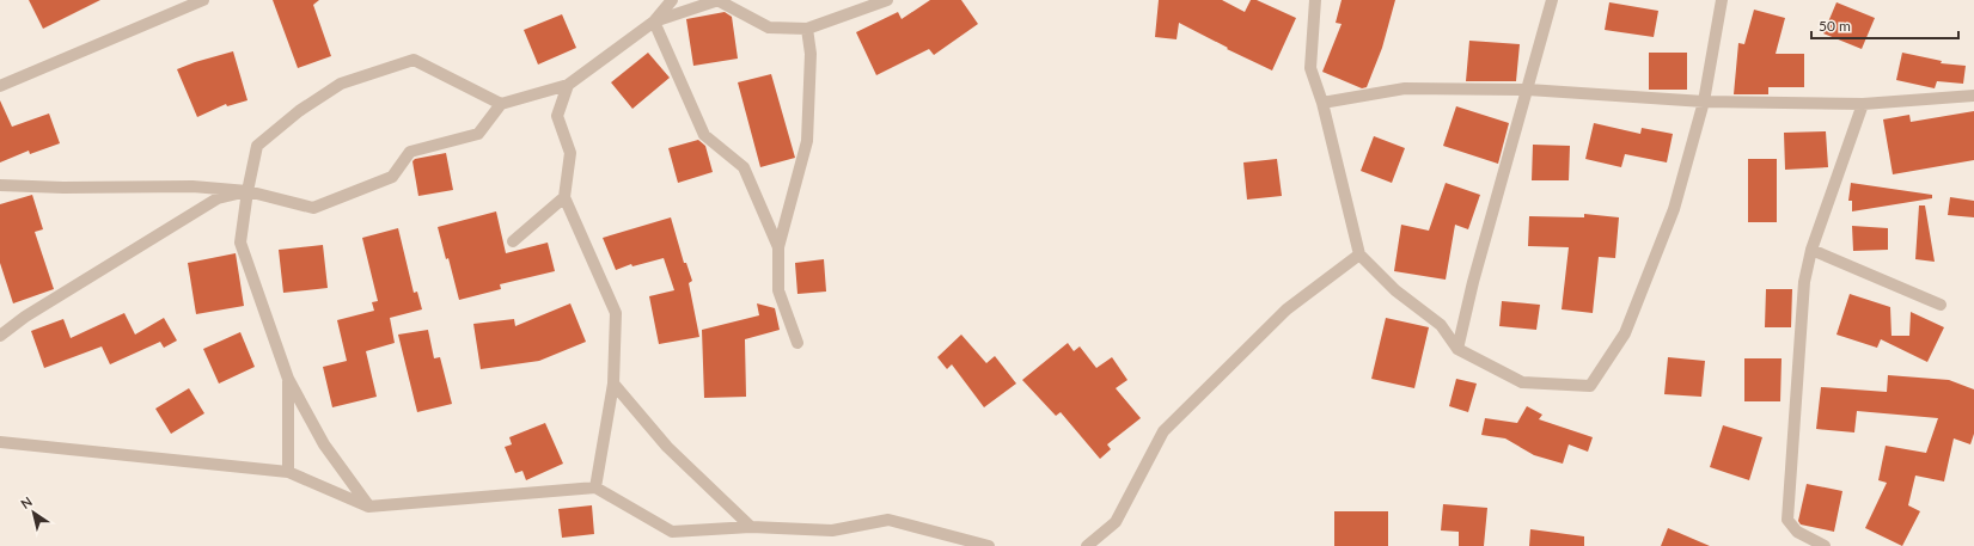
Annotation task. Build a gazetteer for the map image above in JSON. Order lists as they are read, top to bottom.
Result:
{
  "scale_bar": "50 m",
  "north": "top left"
}
